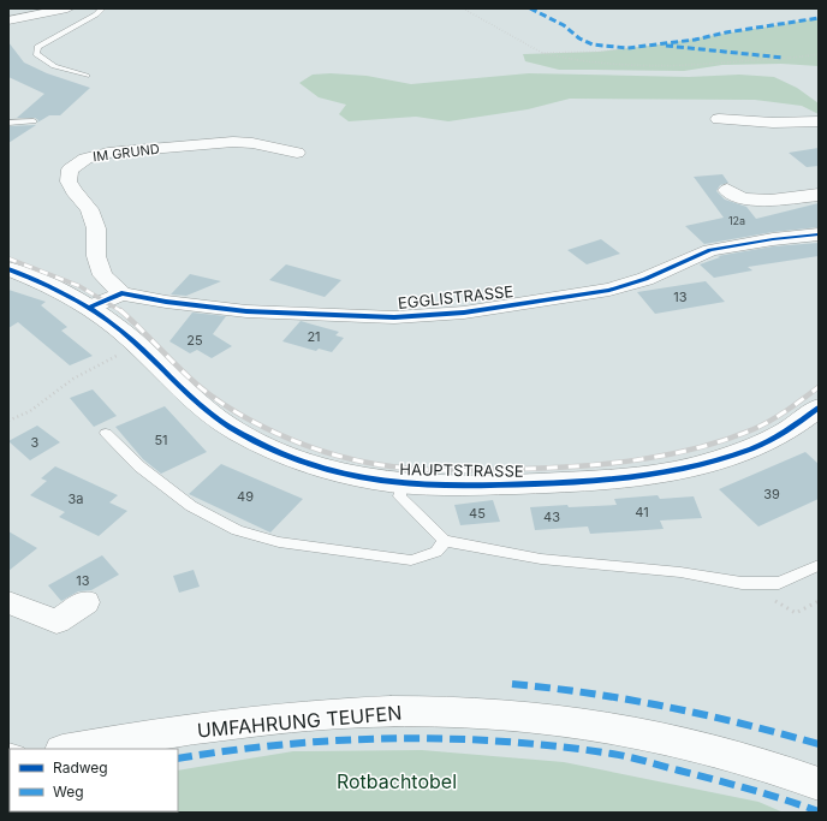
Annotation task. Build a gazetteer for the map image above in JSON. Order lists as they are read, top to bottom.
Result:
{
  "streets": {
    "street": [
      "IM GRUND",
      "EGGLISTRASSE",
      "HAUPTSTRASSE",
      "UMFAHRUNG TEUFEN"
    ]
  },
  "crossings": [
    ["IM GRUND", "EGGLISTRASSE"]
  ],
  "parks": ["Rotbachtobel"],
  "house_numbers": [
    "12a",
    "13",
    "21",
    "25",
    "51",
    "3",
    "39",
    "49",
    "3a",
    "41",
    "45",
    "43",
    "13"
  ],
  "legend": ["Radweg", "Weg"]
}
